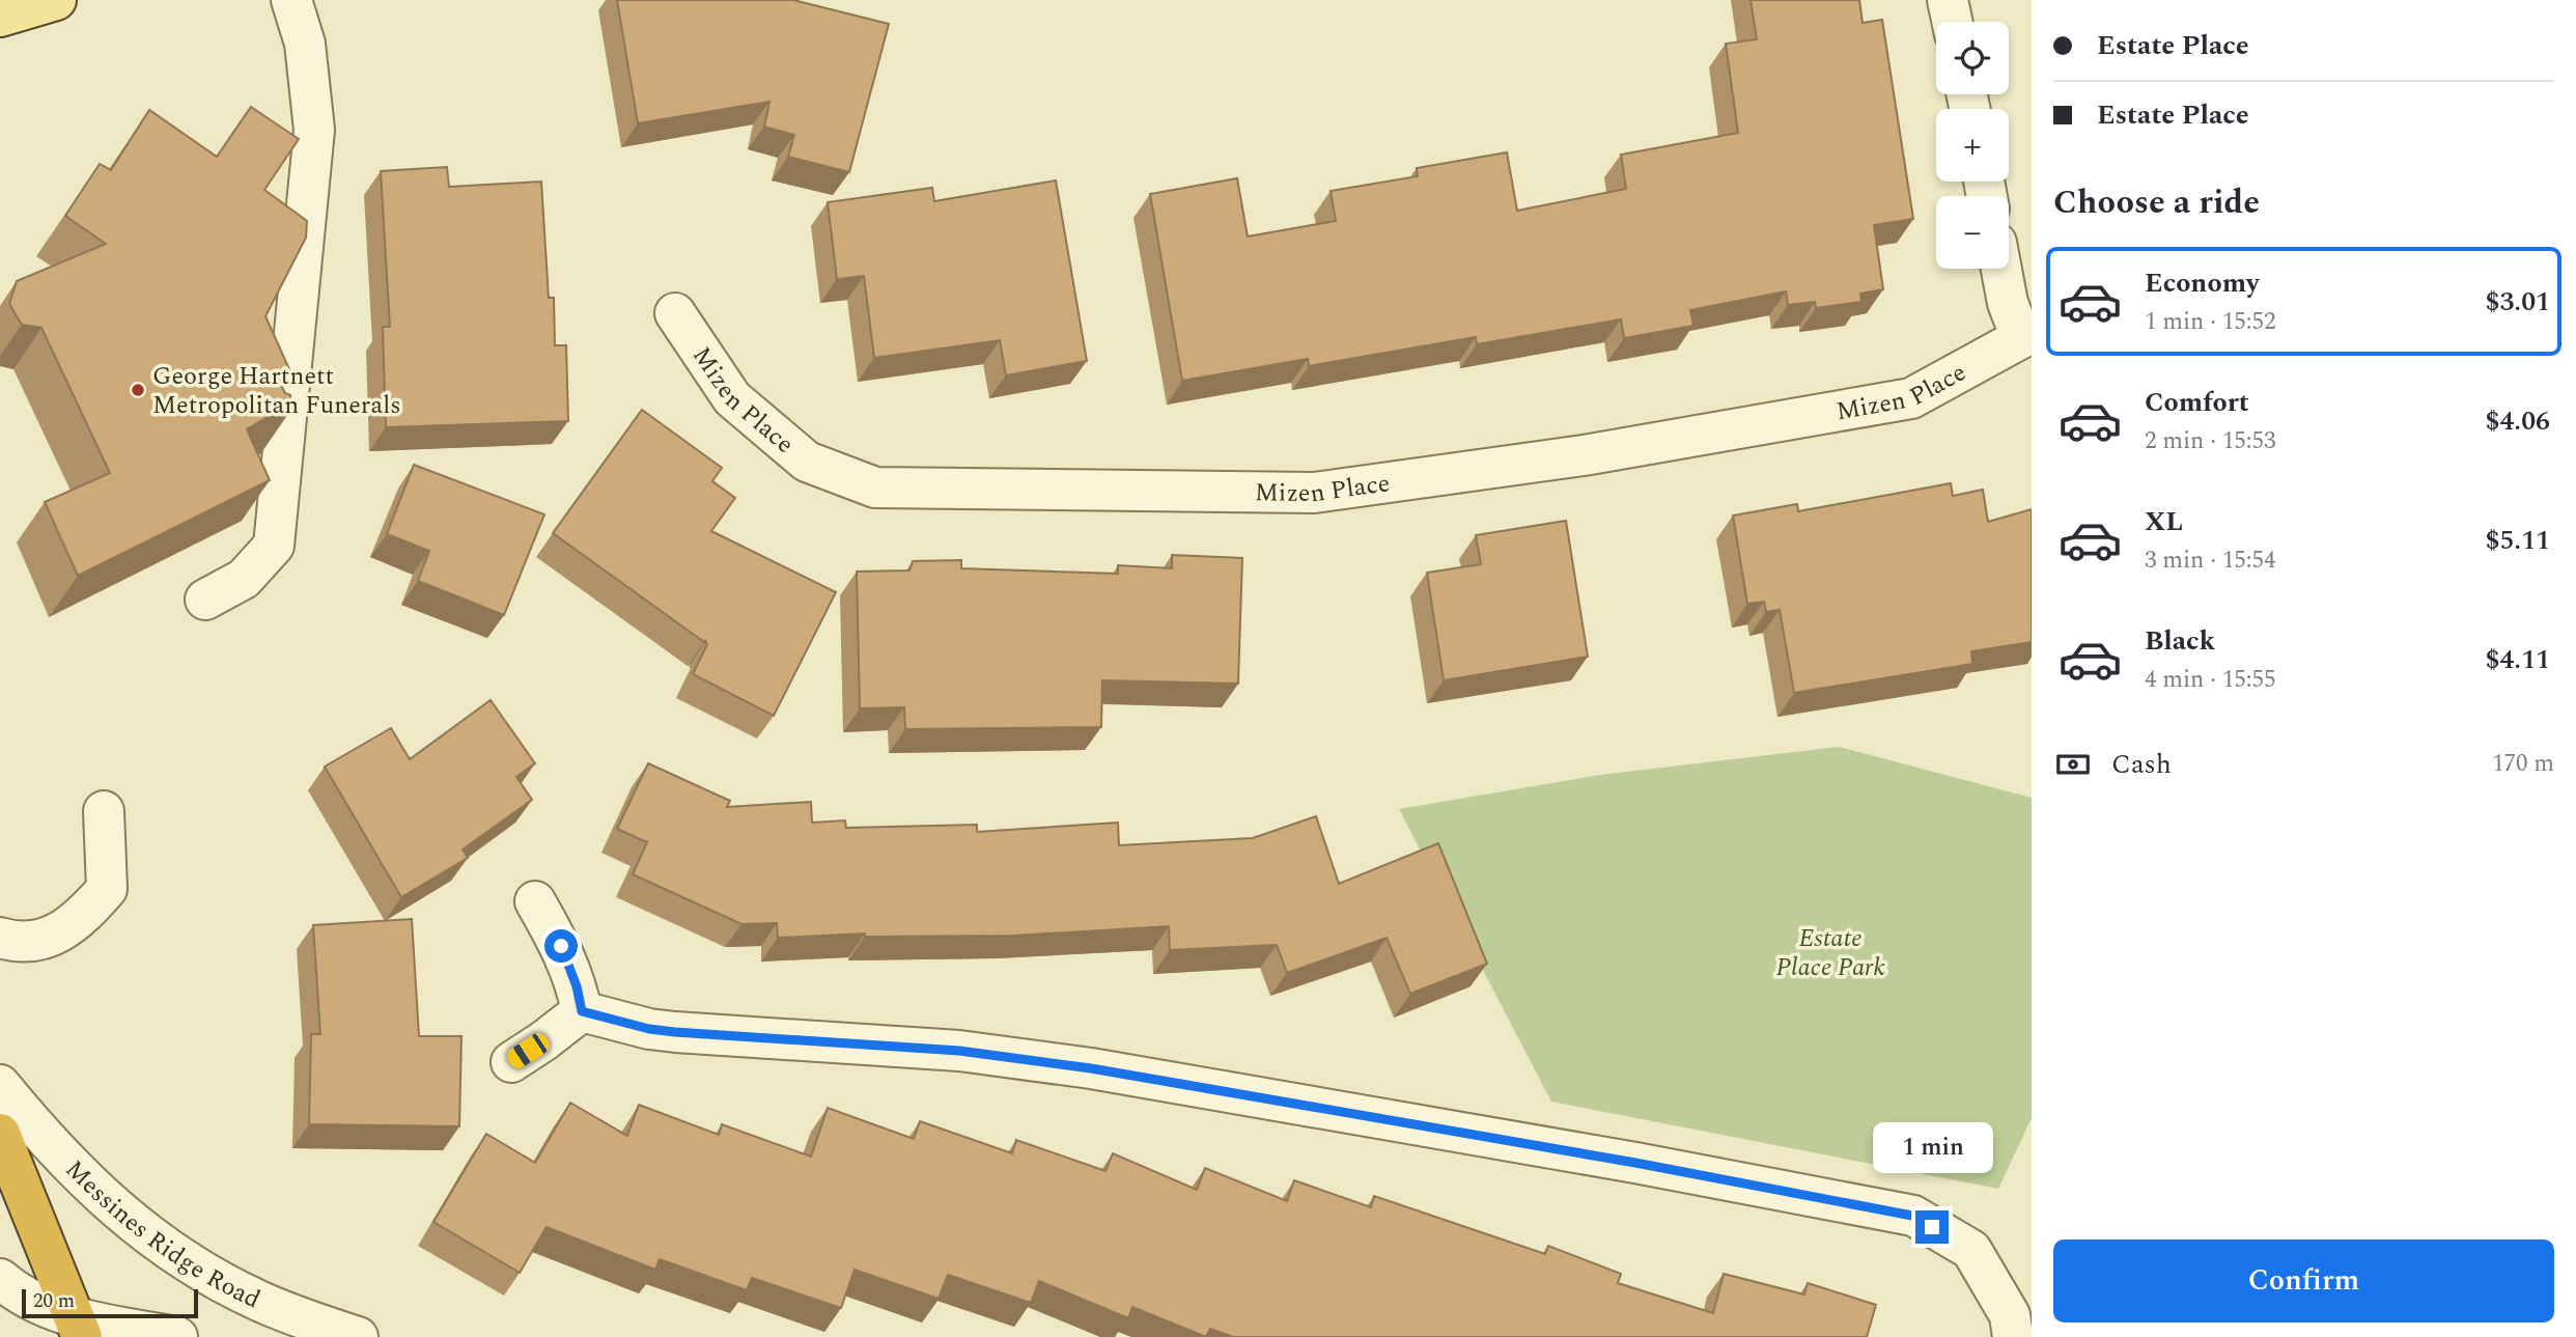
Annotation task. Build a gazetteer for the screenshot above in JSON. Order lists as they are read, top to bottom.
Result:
{
  "streets": {
    "street": ["Mizen Place", "Messines Ridge Road"]
  },
  "parks": ["Estate Place Park"],
  "places": ["George Hartnett Metropolitan Funerals"],
  "scale_bar": "20 m",
  "page": {
    "banner": ["Estate Place", "Estate Place"],
    "map_buttons": ["+", "−"],
    "heading": "Choose a ride",
    "list": [
      {
        "name": "Economy",
        "note": "1 min · 15:52",
        "value": "$3.01"
      },
      {
        "name": "Comfort",
        "note": "2 min · 15:53",
        "value": "$4.06"
      },
      {
        "name": "XL",
        "note": "3 min · 15:54",
        "value": "$5.11"
      },
      {
        "name": "Black",
        "note": "4 min · 15:55",
        "value": "$4.11"
      }
    ],
    "pay": ["Cash", "170 m"],
    "bubble": "1 min",
    "buttons": "Confirm",
    "scale": "20 m"
  }
}
